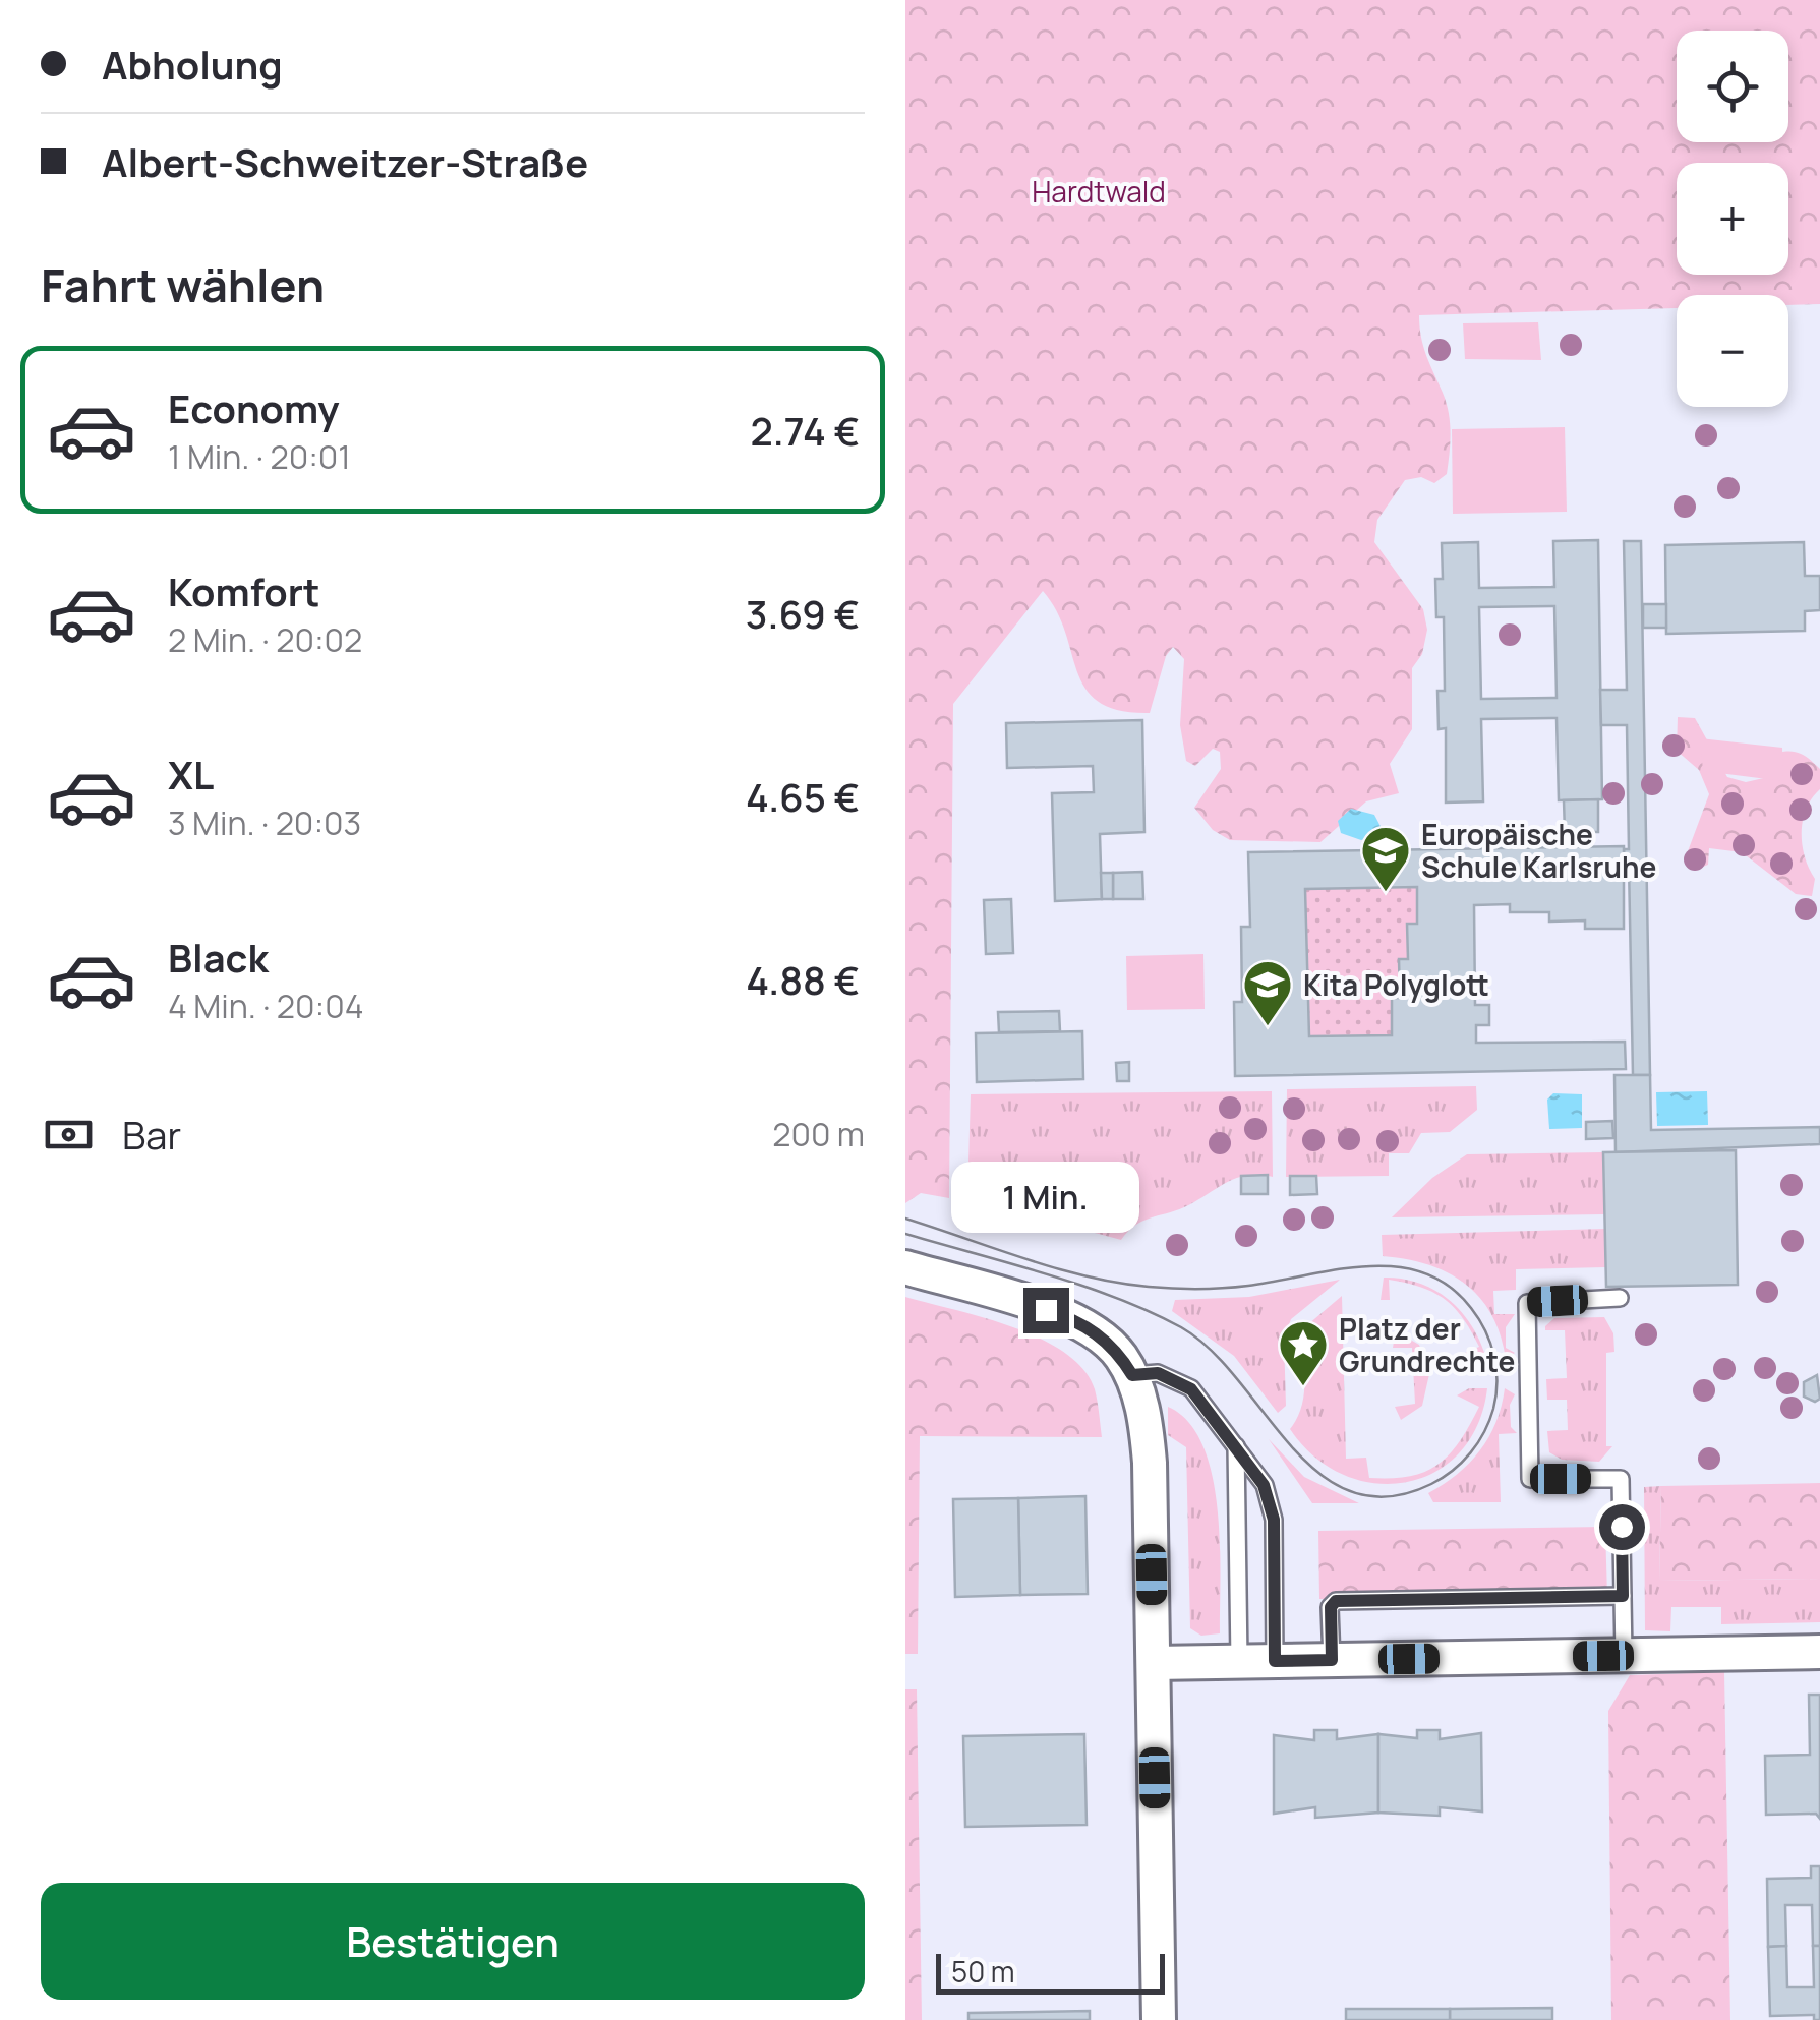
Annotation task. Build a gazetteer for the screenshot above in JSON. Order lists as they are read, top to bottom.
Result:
{
  "parks": ["Hardtwald"],
  "places": {
    "school or university": ["Europäische Schule Karlsruhe", "Kita Polyglott"],
    "place": ["Platz der Grundrechte"]
  },
  "scale_bar": "50 m",
  "page": {
    "banner": ["Abholung", "Albert-Schweitzer-Straße"],
    "map_buttons": ["+", "−"],
    "heading": "Fahrt wählen",
    "list": [
      {
        "name": "Economy",
        "note": "1 Min. · 20:01",
        "value": "2.74 €"
      },
      {
        "name": "Komfort",
        "note": "2 Min. · 20:02",
        "value": "3.69 €"
      },
      {
        "name": "XL",
        "note": "3 Min. · 20:03",
        "value": "4.65 €"
      },
      {
        "name": "Black",
        "note": "4 Min. · 20:04",
        "value": "4.88 €"
      }
    ],
    "pay": ["Bar", "200 m"],
    "bubble": "1 Min.",
    "buttons": "Bestätigen",
    "scale": "50 m"
  }
}
